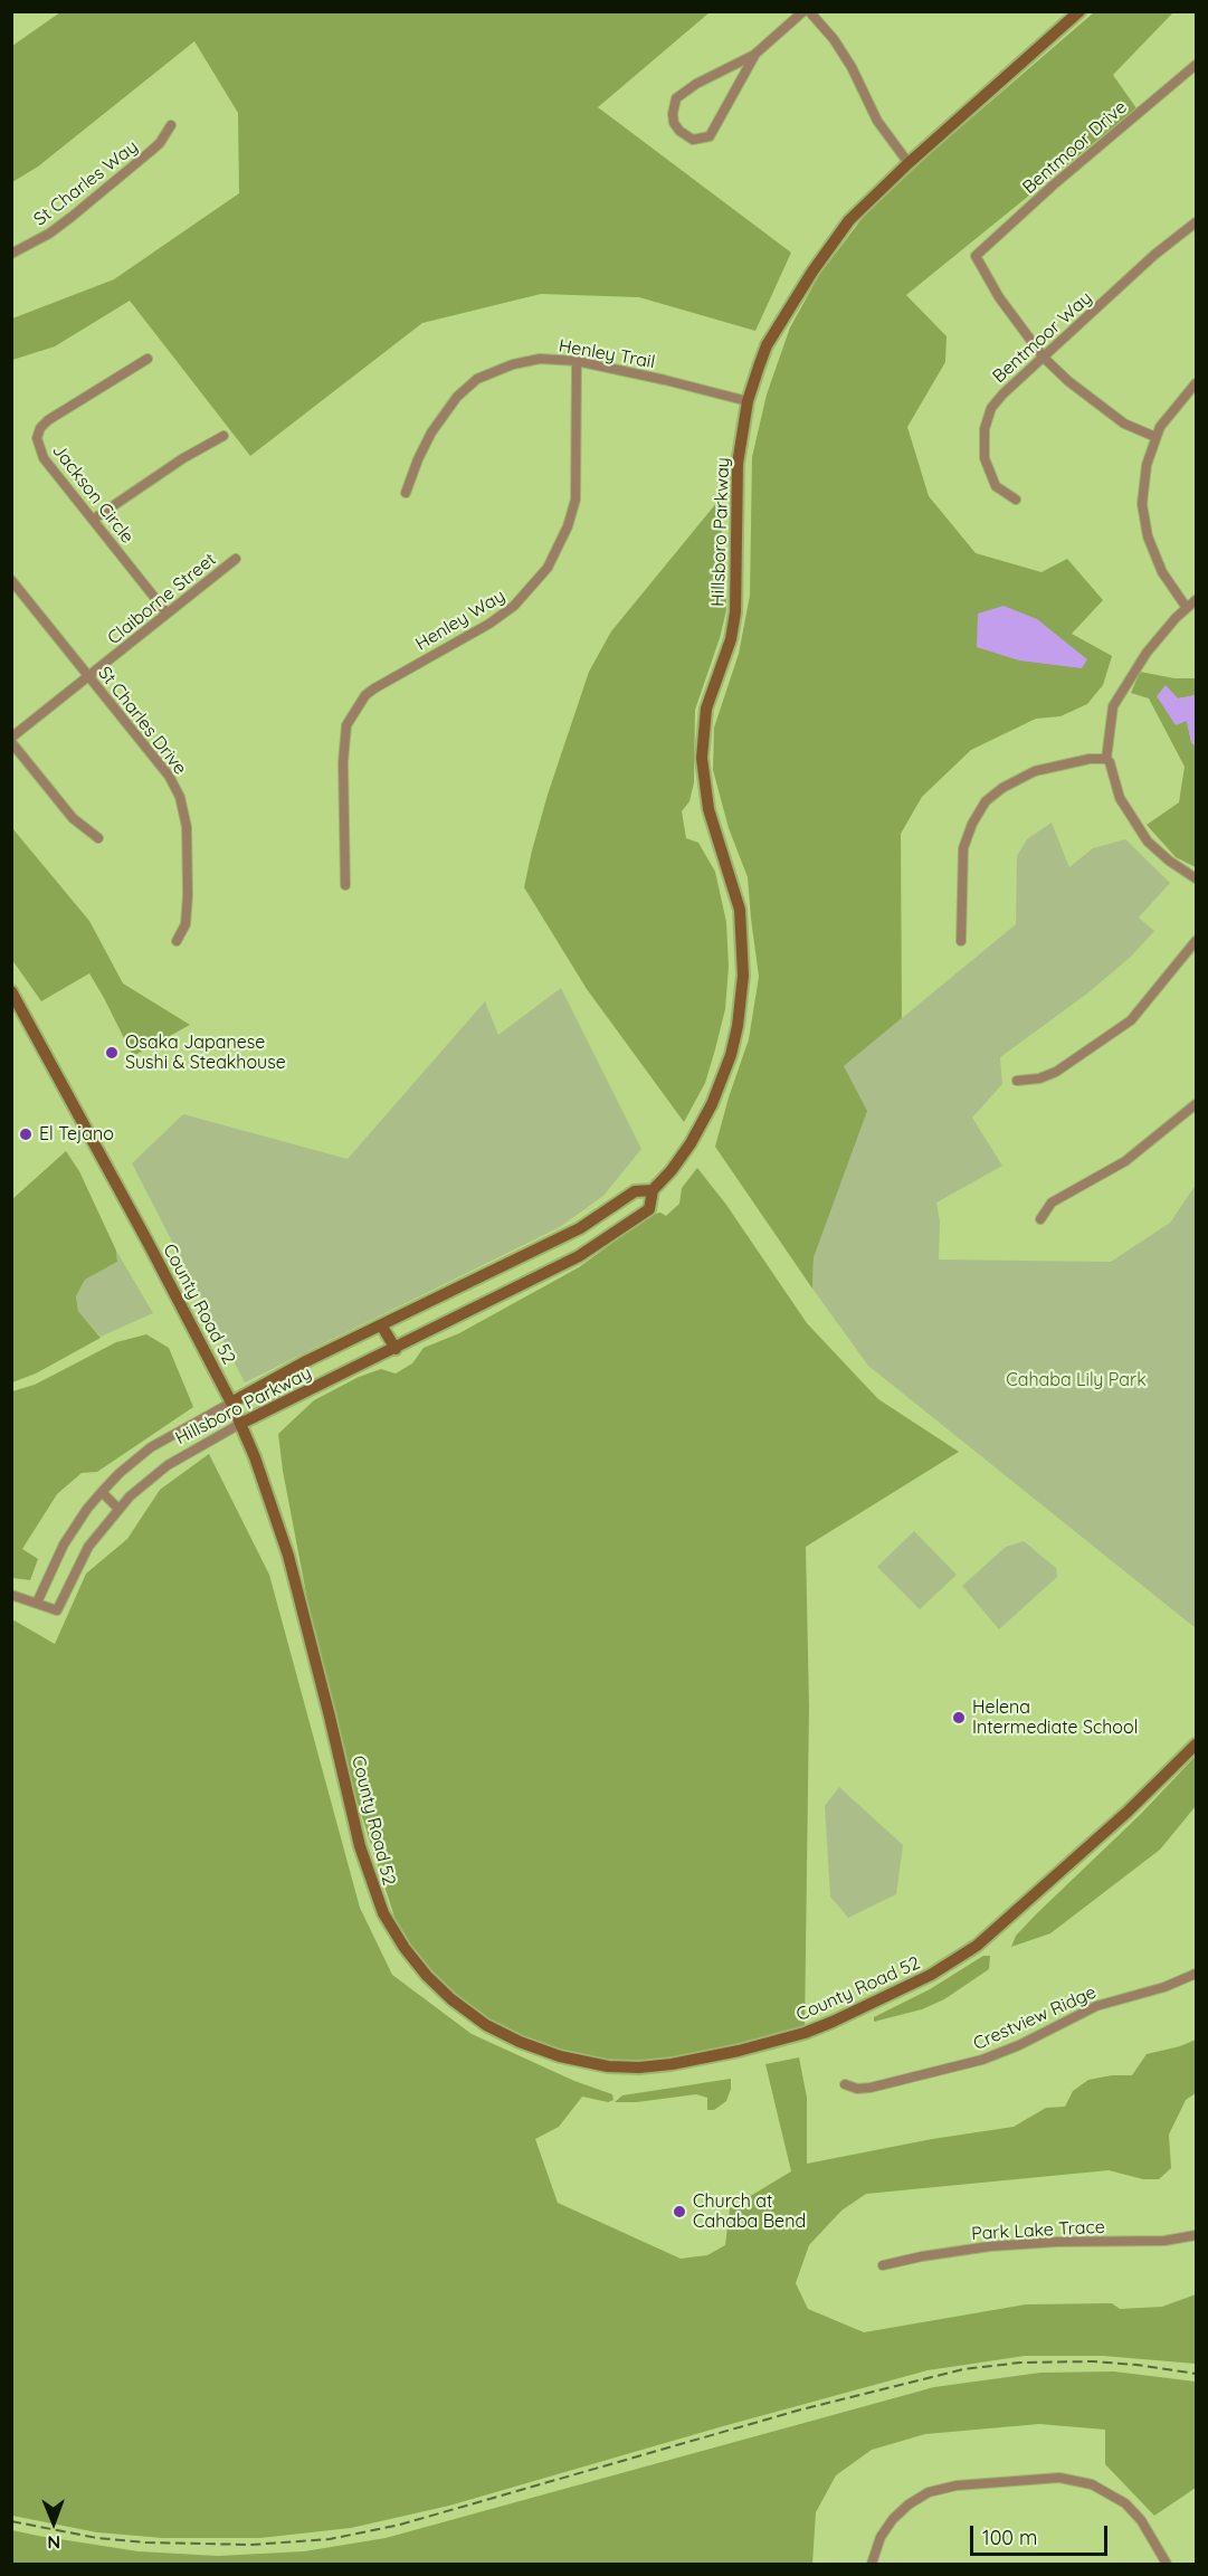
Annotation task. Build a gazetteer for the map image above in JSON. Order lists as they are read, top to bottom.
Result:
{
  "streets": {
    "street": [
      "Bentmoor Drive",
      "St Charles Way",
      "Bentmoor Way",
      "Henley Trail",
      "Jackson Circle",
      "Hillsboro Parkway",
      "Claiborne Street",
      "Henley Way",
      "St Charles Drive",
      "County Road 52",
      "Crestview Ridge",
      "Park Lake Trace"
    ]
  },
  "crossings": [
    ["Bentmoor Drive", "Bentmoor Way"],
    ["Henley Trail", "Hillsboro Parkway"],
    ["Henley Trail", "Henley Way"],
    ["Jackson Circle", "Claiborne Street"],
    ["Hillsboro Parkway", "County Road 52"],
    ["Claiborne Street", "St Charles Drive"]
  ],
  "parks": ["Cahaba Lily Park"],
  "places": [
    "Osaka Japanese Sushi & Steakhouse",
    "El Tejano",
    "Helena Intermediate School",
    "Church at Cahaba Bend"
  ],
  "scale_bar": "100 m",
  "north": "bottom"
}
